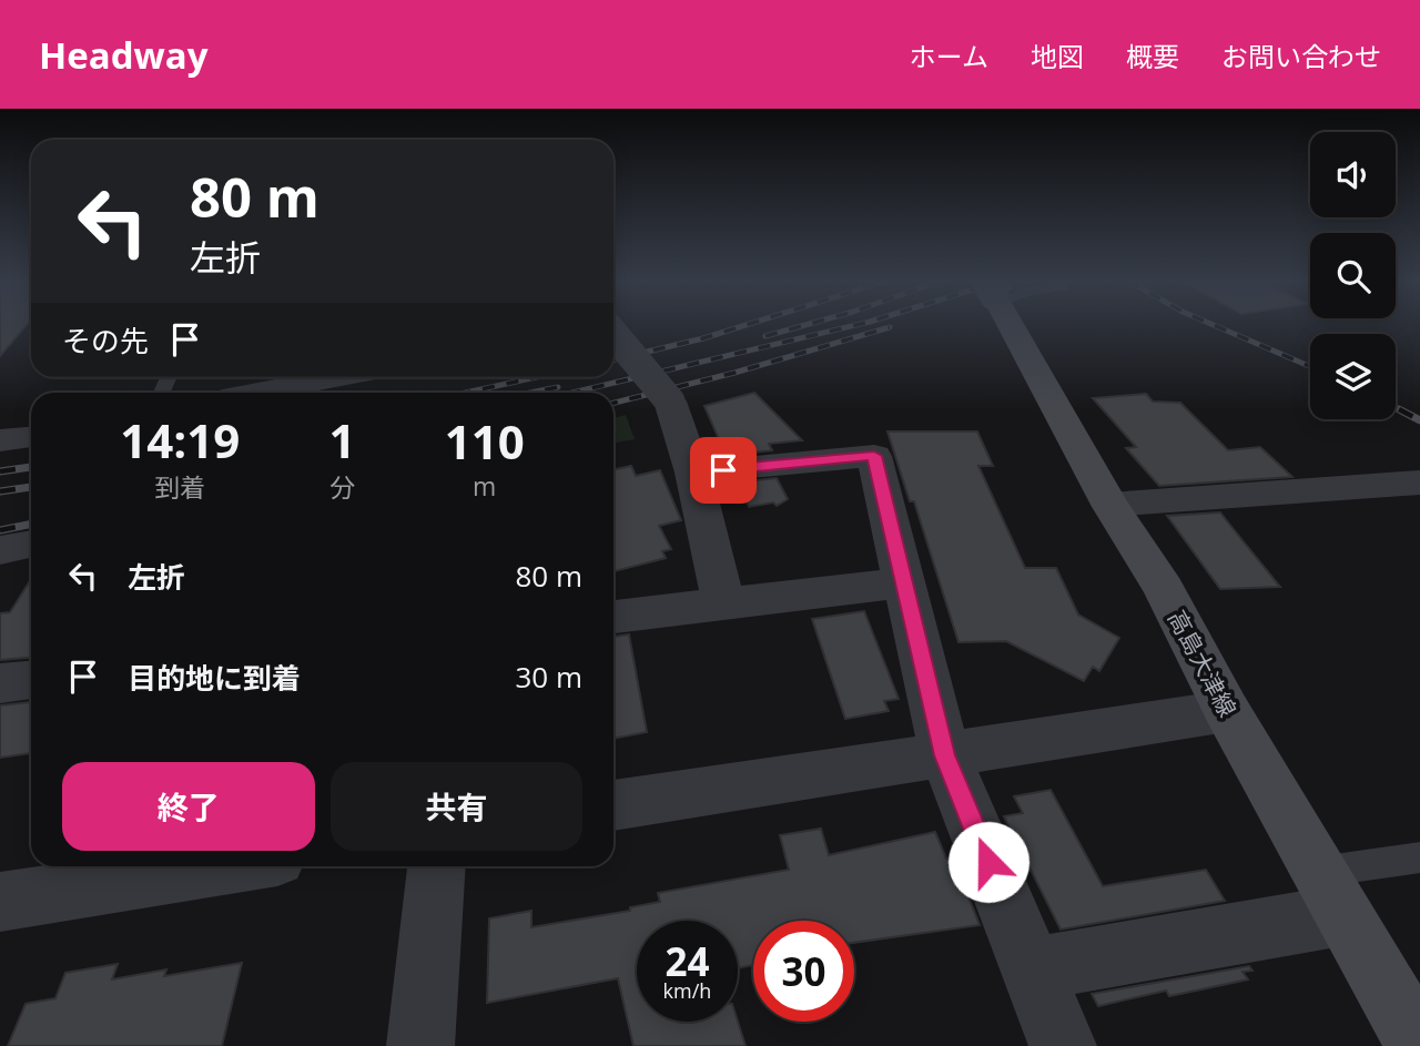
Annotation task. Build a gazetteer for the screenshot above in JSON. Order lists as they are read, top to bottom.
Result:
{
  "streets": {
    "main road": ["高島大津線"]
  },
  "page": {
    "header": "Headway",
    "nav": [
      "ホーム",
      "地図",
      "概要",
      "お問い合わせ"
    ],
    "turn": ["80 m", "左折"],
    "then": "その先",
    "eta": [
      "14:19",
      "到着",
      "1",
      "分",
      "110",
      "m"
    ],
    "list": [
      {
        "name": "左折",
        "value": "80 m"
      },
      {
        "name": "目的地に到着",
        "value": "30 m"
      }
    ],
    "buttons": ["終了", "共有"],
    "speed": "24 km/h",
    "limit": "30"
  }
}
